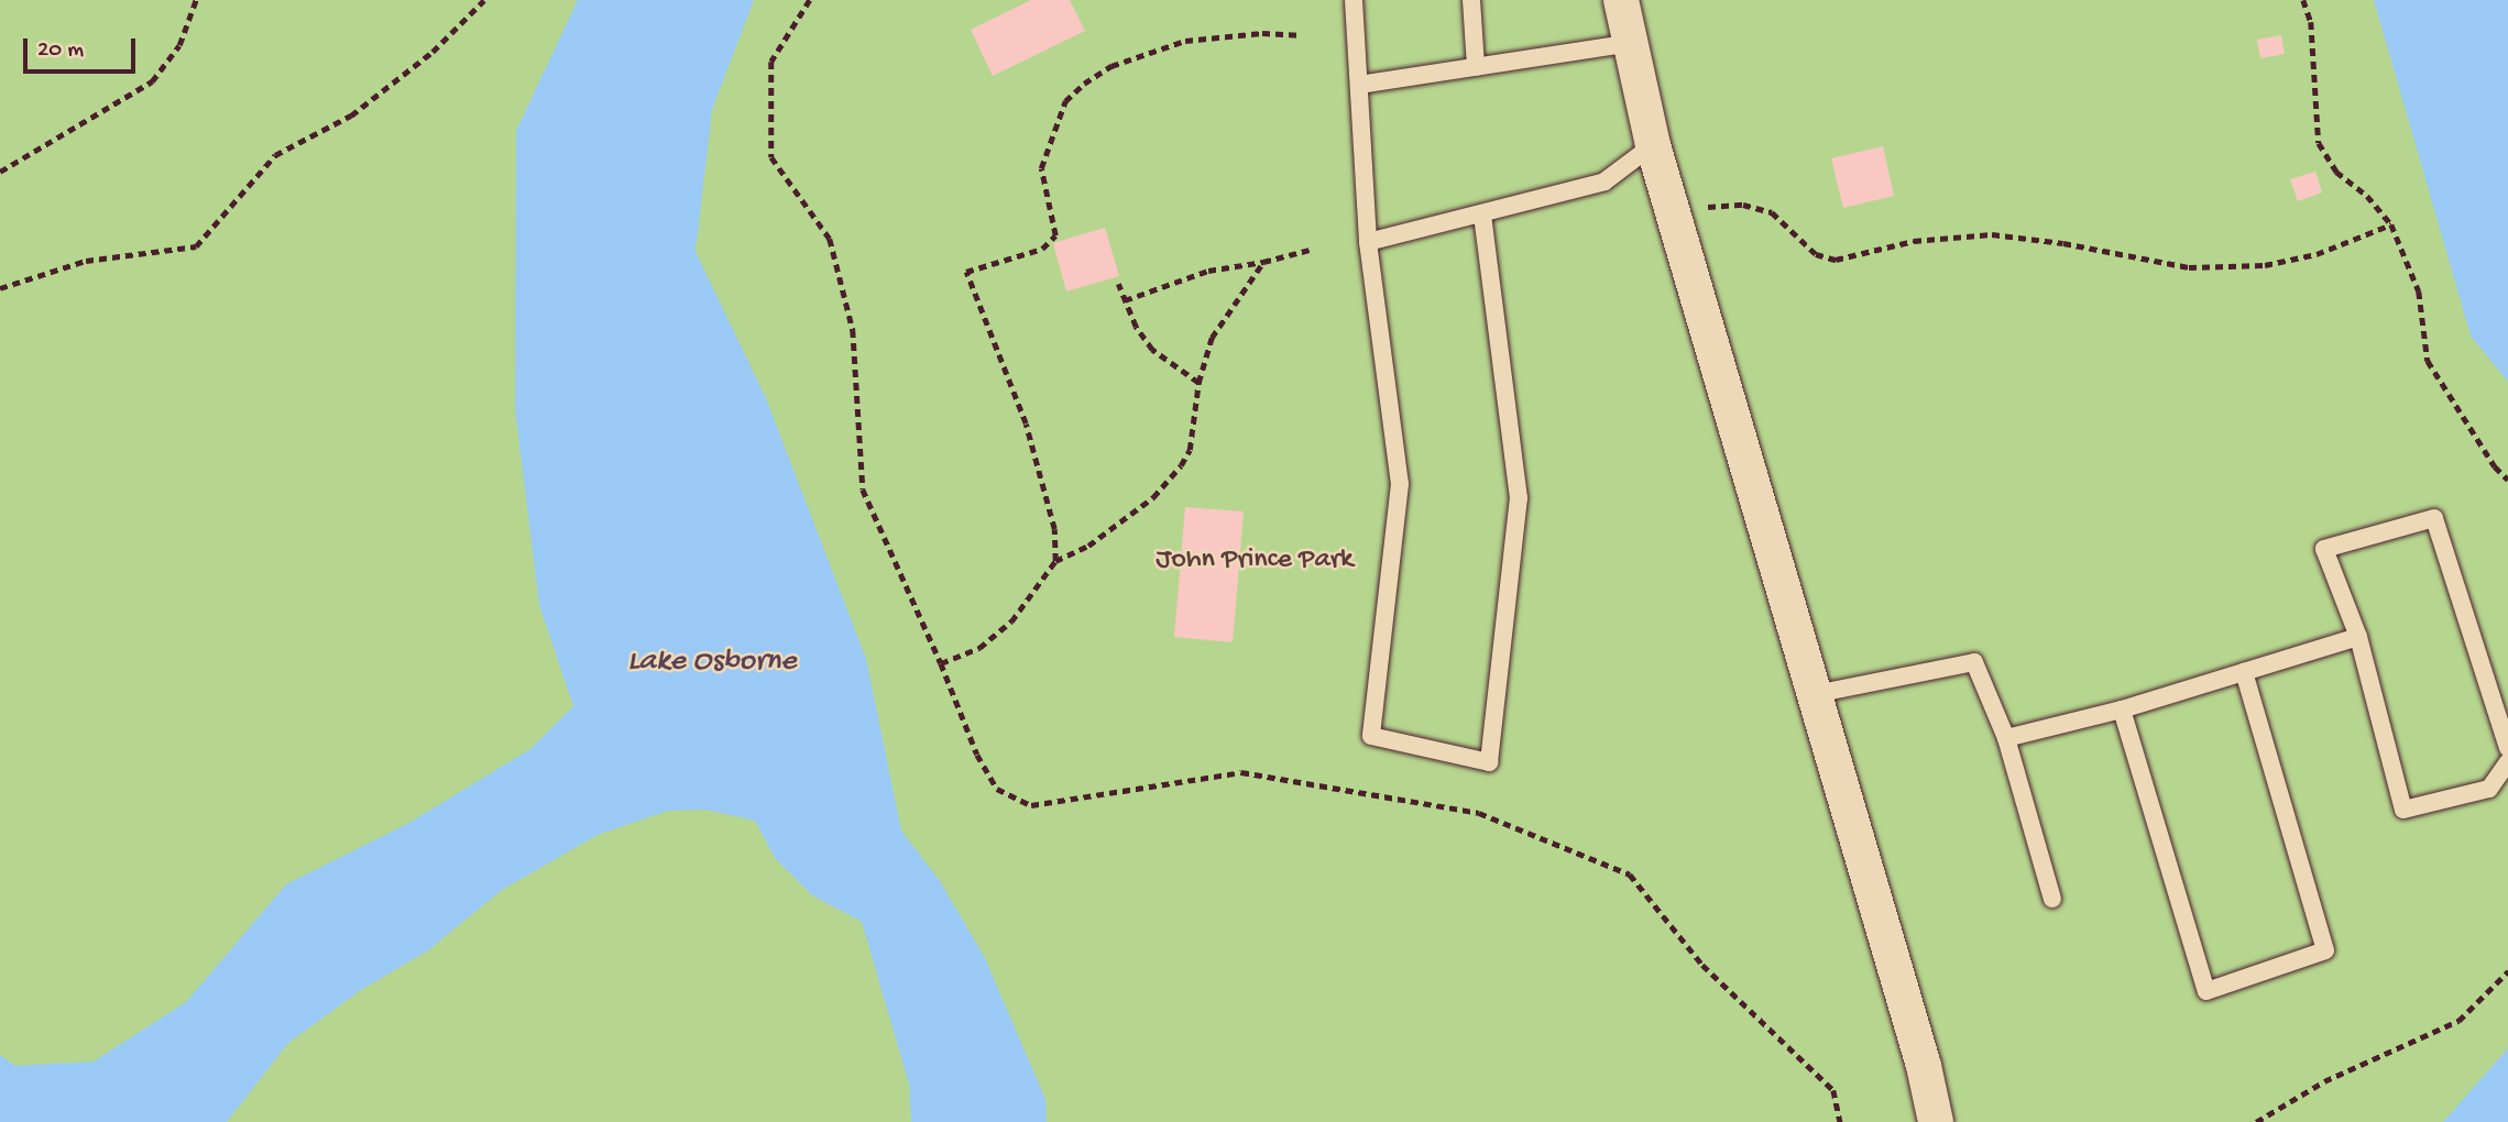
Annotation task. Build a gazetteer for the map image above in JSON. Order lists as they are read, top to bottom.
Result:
{
  "water": ["Lake Osborne"],
  "parks": ["John Prince Park"],
  "scale_bar": "20 m"
}
